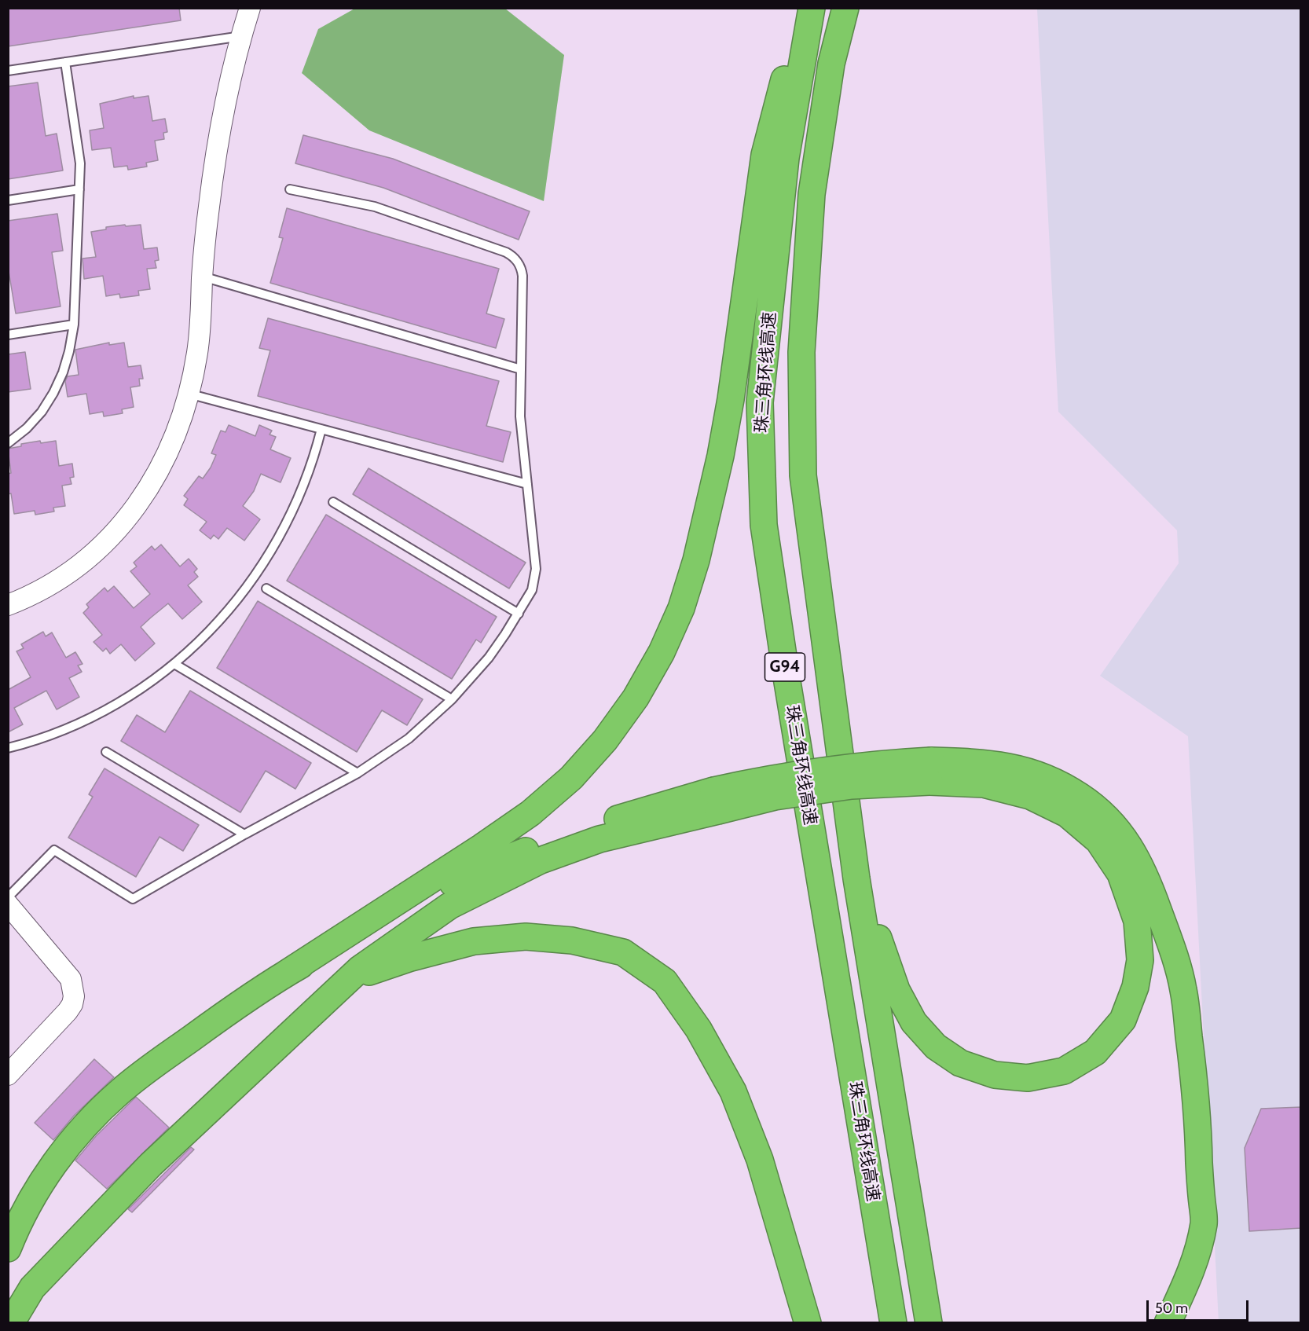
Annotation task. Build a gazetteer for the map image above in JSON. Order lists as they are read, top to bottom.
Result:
{
  "streets": {
    "highway": ["珠三角环线高速", "G94"]
  },
  "scale_bar": "50 m"
}
